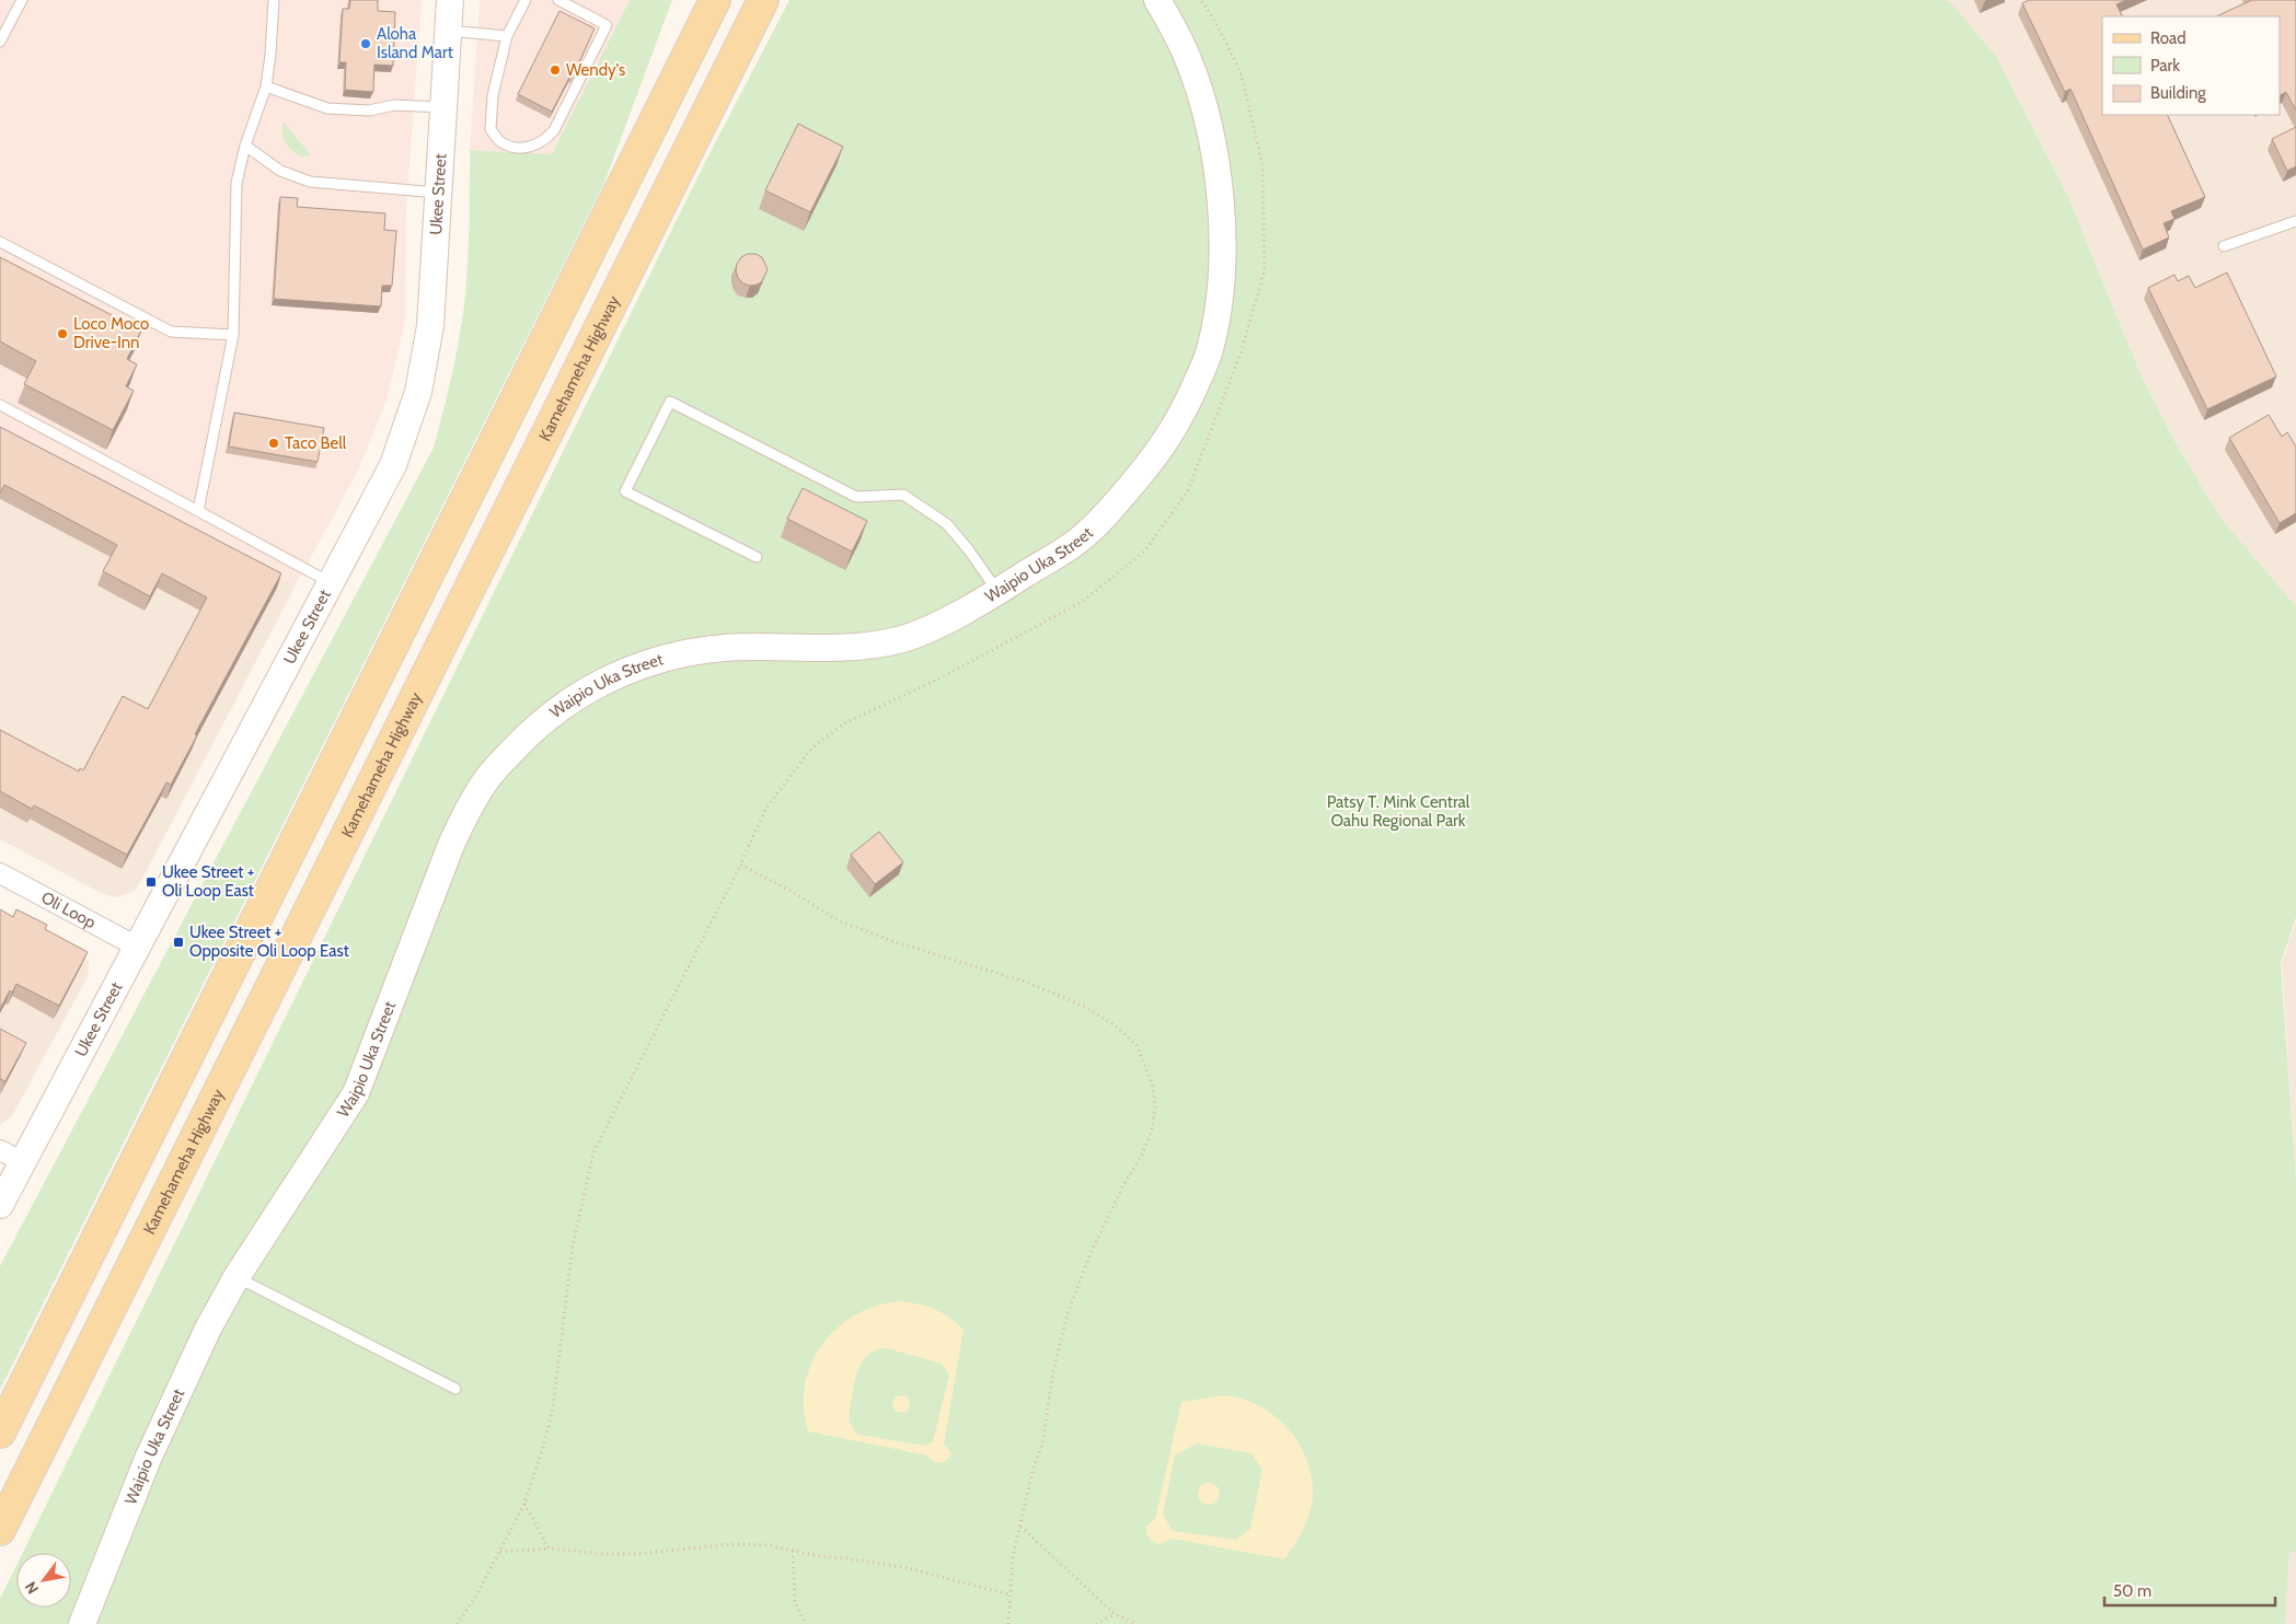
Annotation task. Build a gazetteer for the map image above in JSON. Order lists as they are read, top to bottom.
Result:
{
  "streets": {
    "main road": ["Kamehameha Highway"],
    "street": ["Ukee Street", "Waipio Uka Street", "Oli Loop"]
  },
  "crossings": [
    ["Ukee Street", "Oli Loop"]
  ],
  "parks": ["Patsy T. Mink Central Oahu Regional Park"],
  "places": {
    "other": [
      "Aloha Island Mart",
      "Wendy's",
      "Loco Moco Drive-Inn",
      "Taco Bell"
    ],
    "transit": ["Ukee Street + Oli Loop East", "Ukee Street + Opposite Oli Loop East"]
  },
  "legend": ["Road", "Park", "Building"],
  "scale_bar": "50 m",
  "north": "bottom left"
}
